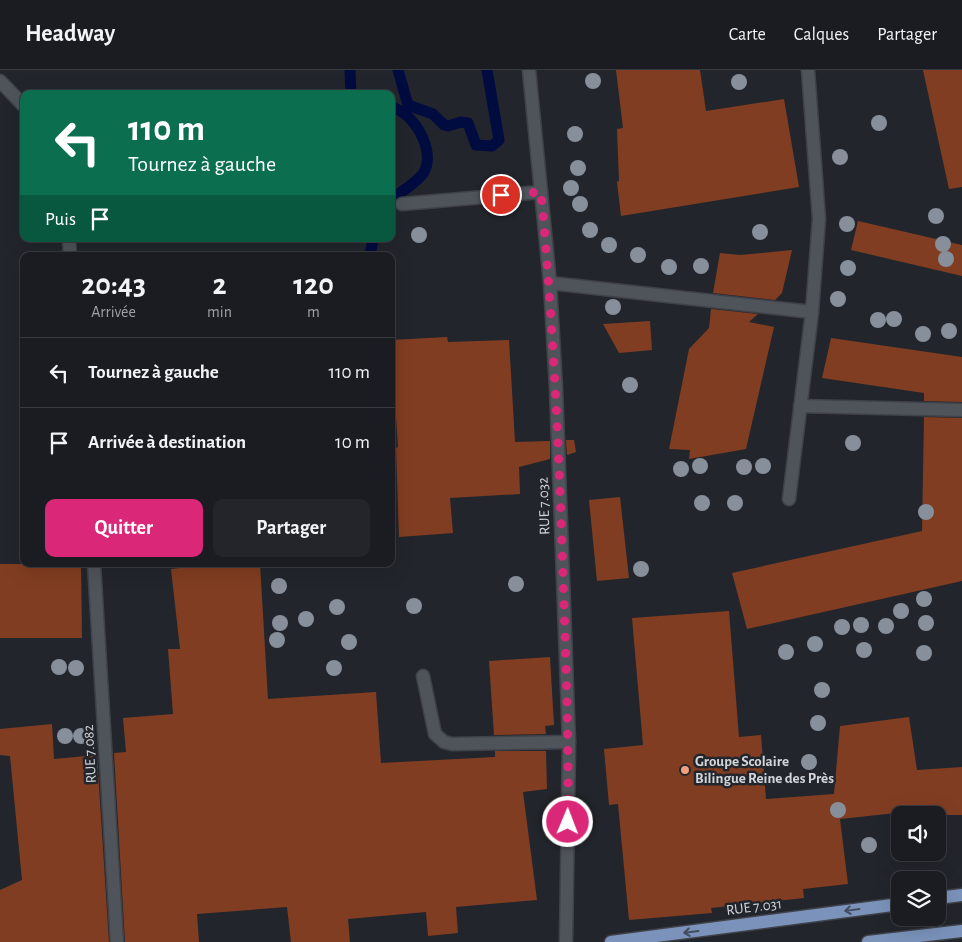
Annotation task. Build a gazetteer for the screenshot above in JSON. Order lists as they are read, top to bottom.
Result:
{
  "streets": {
    "main road": ["RUE 7.031"],
    "street": ["RUE 7.032", "RUE 7.082"]
  },
  "one_way": ["RUE 7.031"],
  "places": ["Groupe Scolaire Bilingue Reine des Près"],
  "page": {
    "header": "Headway",
    "nav": ["Carte", "Calques", "Partager"],
    "turn": ["110 m", "Tournez à gauche"],
    "then": "Puis",
    "eta": [
      "20:43",
      "Arrivée",
      "2",
      "min",
      "120",
      "m"
    ],
    "list": [
      {
        "name": "Tournez à gauche",
        "value": "110 m"
      },
      {
        "name": "Arrivée à destination",
        "value": "10 m"
      }
    ],
    "buttons": ["Quitter", "Partager"]
  }
}
